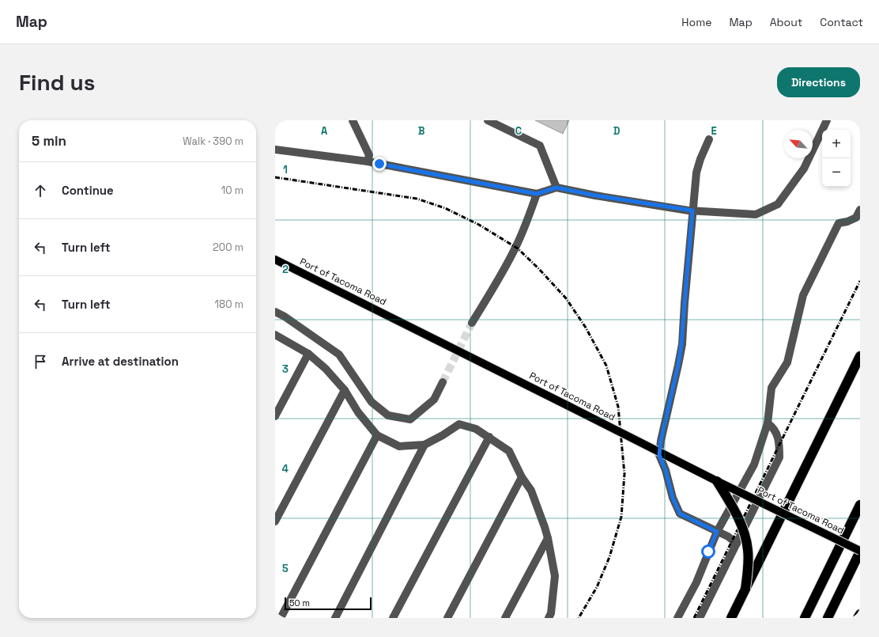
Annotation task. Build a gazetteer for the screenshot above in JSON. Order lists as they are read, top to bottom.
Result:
{
  "streets": {
    "main road": ["Port of Tacoma Road"]
  },
  "scale_bar": "50 m",
  "north": "top left",
  "page": {
    "header": "Map",
    "nav": [
      "Home",
      "Map",
      "About",
      "Contact"
    ],
    "buttons": "Directions",
    "title": "Find us",
    "heading": ["5 min", "Walk · 390 m"],
    "map_buttons": ["+", "−"],
    "list": [
      ["Continue", "10 m"],
      ["Turn left", "200 m"],
      ["Turn left", "180 m"],
      "Arrive at destination"
    ],
    "scale": "50 m"
  },
  "grid": {
    "columns": [
      "A",
      "B",
      "C",
      "D",
      "E"
    ],
    "rows": [
      "1",
      "2",
      "3",
      "4",
      "5"
    ]
  }
}
